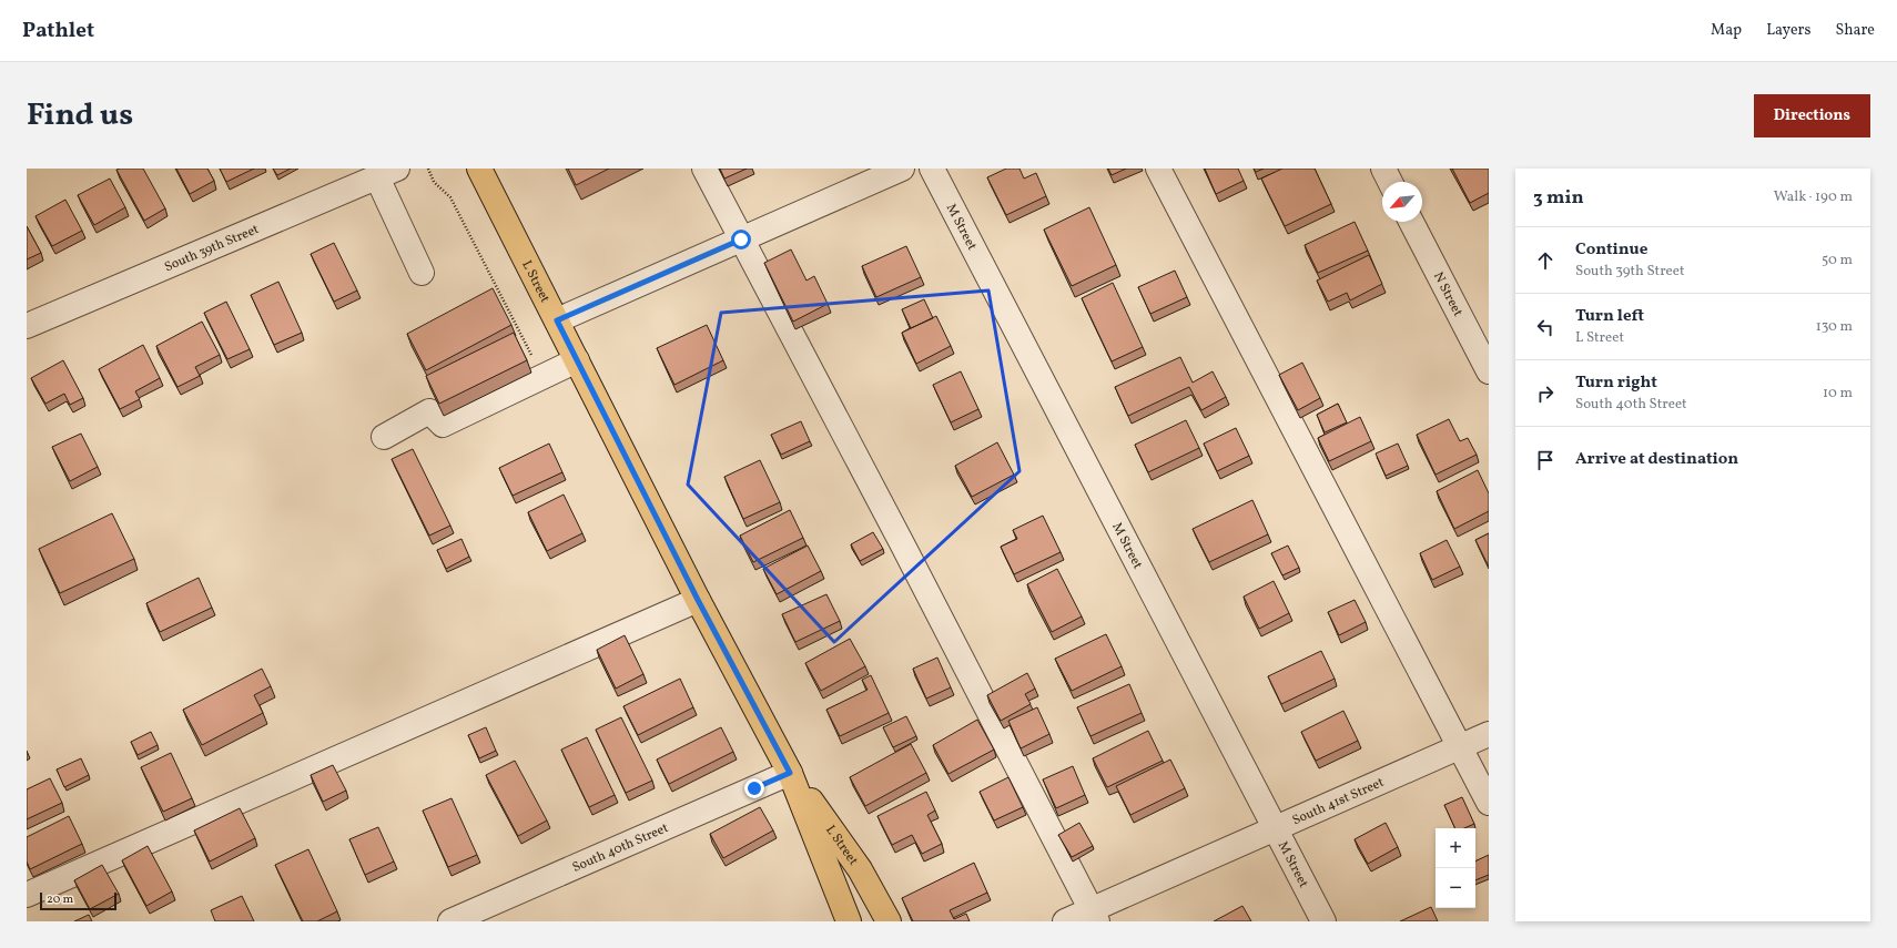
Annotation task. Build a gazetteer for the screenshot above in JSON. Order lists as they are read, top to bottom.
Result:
{
  "streets": {
    "main road": ["L Street"],
    "street": [
      "M Street",
      "South 39th Street",
      "N Street",
      "South 41st Street",
      "South 40th Street"
    ]
  },
  "crossings": [
    ["M Street", "South 41st Street"],
    ["L Street", "South 40th Street"]
  ],
  "scale_bar": "20 m",
  "north": "bottom left",
  "page": {
    "header": "Pathlet",
    "nav": ["Map", "Layers", "Share"],
    "title": "Find us",
    "buttons": "Directions",
    "heading": ["3 min", "Walk · 190 m"],
    "list": [
      ["Continue", "South 39th Street", "50 m"],
      ["Turn left", "L Street", "130 m"],
      ["Turn right", "South 40th Street", "10 m"],
      "Arrive at destination"
    ],
    "map_buttons": ["+", "−"],
    "scale": "20 m"
  }
}
